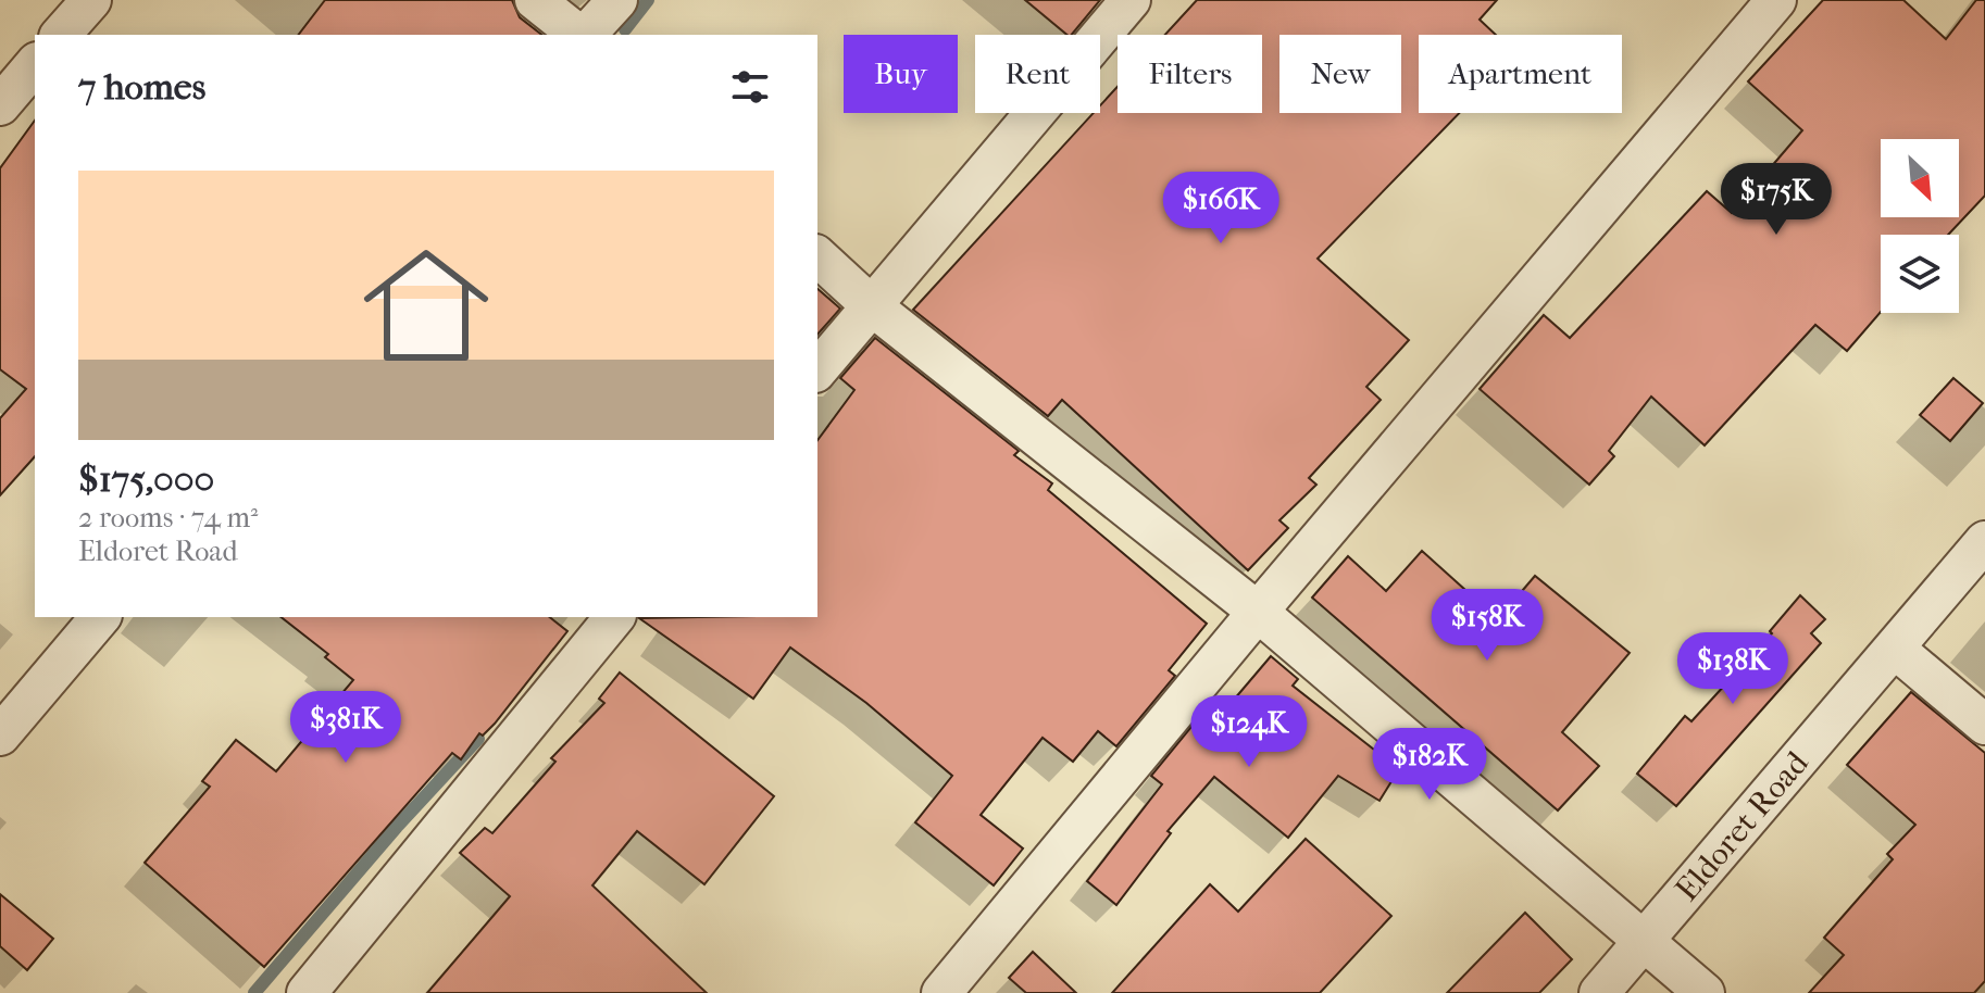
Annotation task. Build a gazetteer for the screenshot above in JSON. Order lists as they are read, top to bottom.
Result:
{
  "streets": {
    "street": ["Eldoret Road"]
  },
  "north": "bottom right",
  "page": {
    "chip": [
      "Buy",
      "Rent",
      "Filters",
      "New",
      "Apartment"
    ],
    "heading": "7 homes",
    "list": [
      {
        "name": "$175,000",
        "note": "2 rooms · 74 m² · Eldoret Road"
      }
    ],
    "price": [
      "$175K",
      "$166K",
      "$158K",
      "$138K",
      "$381K",
      "$124K",
      "$182K"
    ]
  }
}
